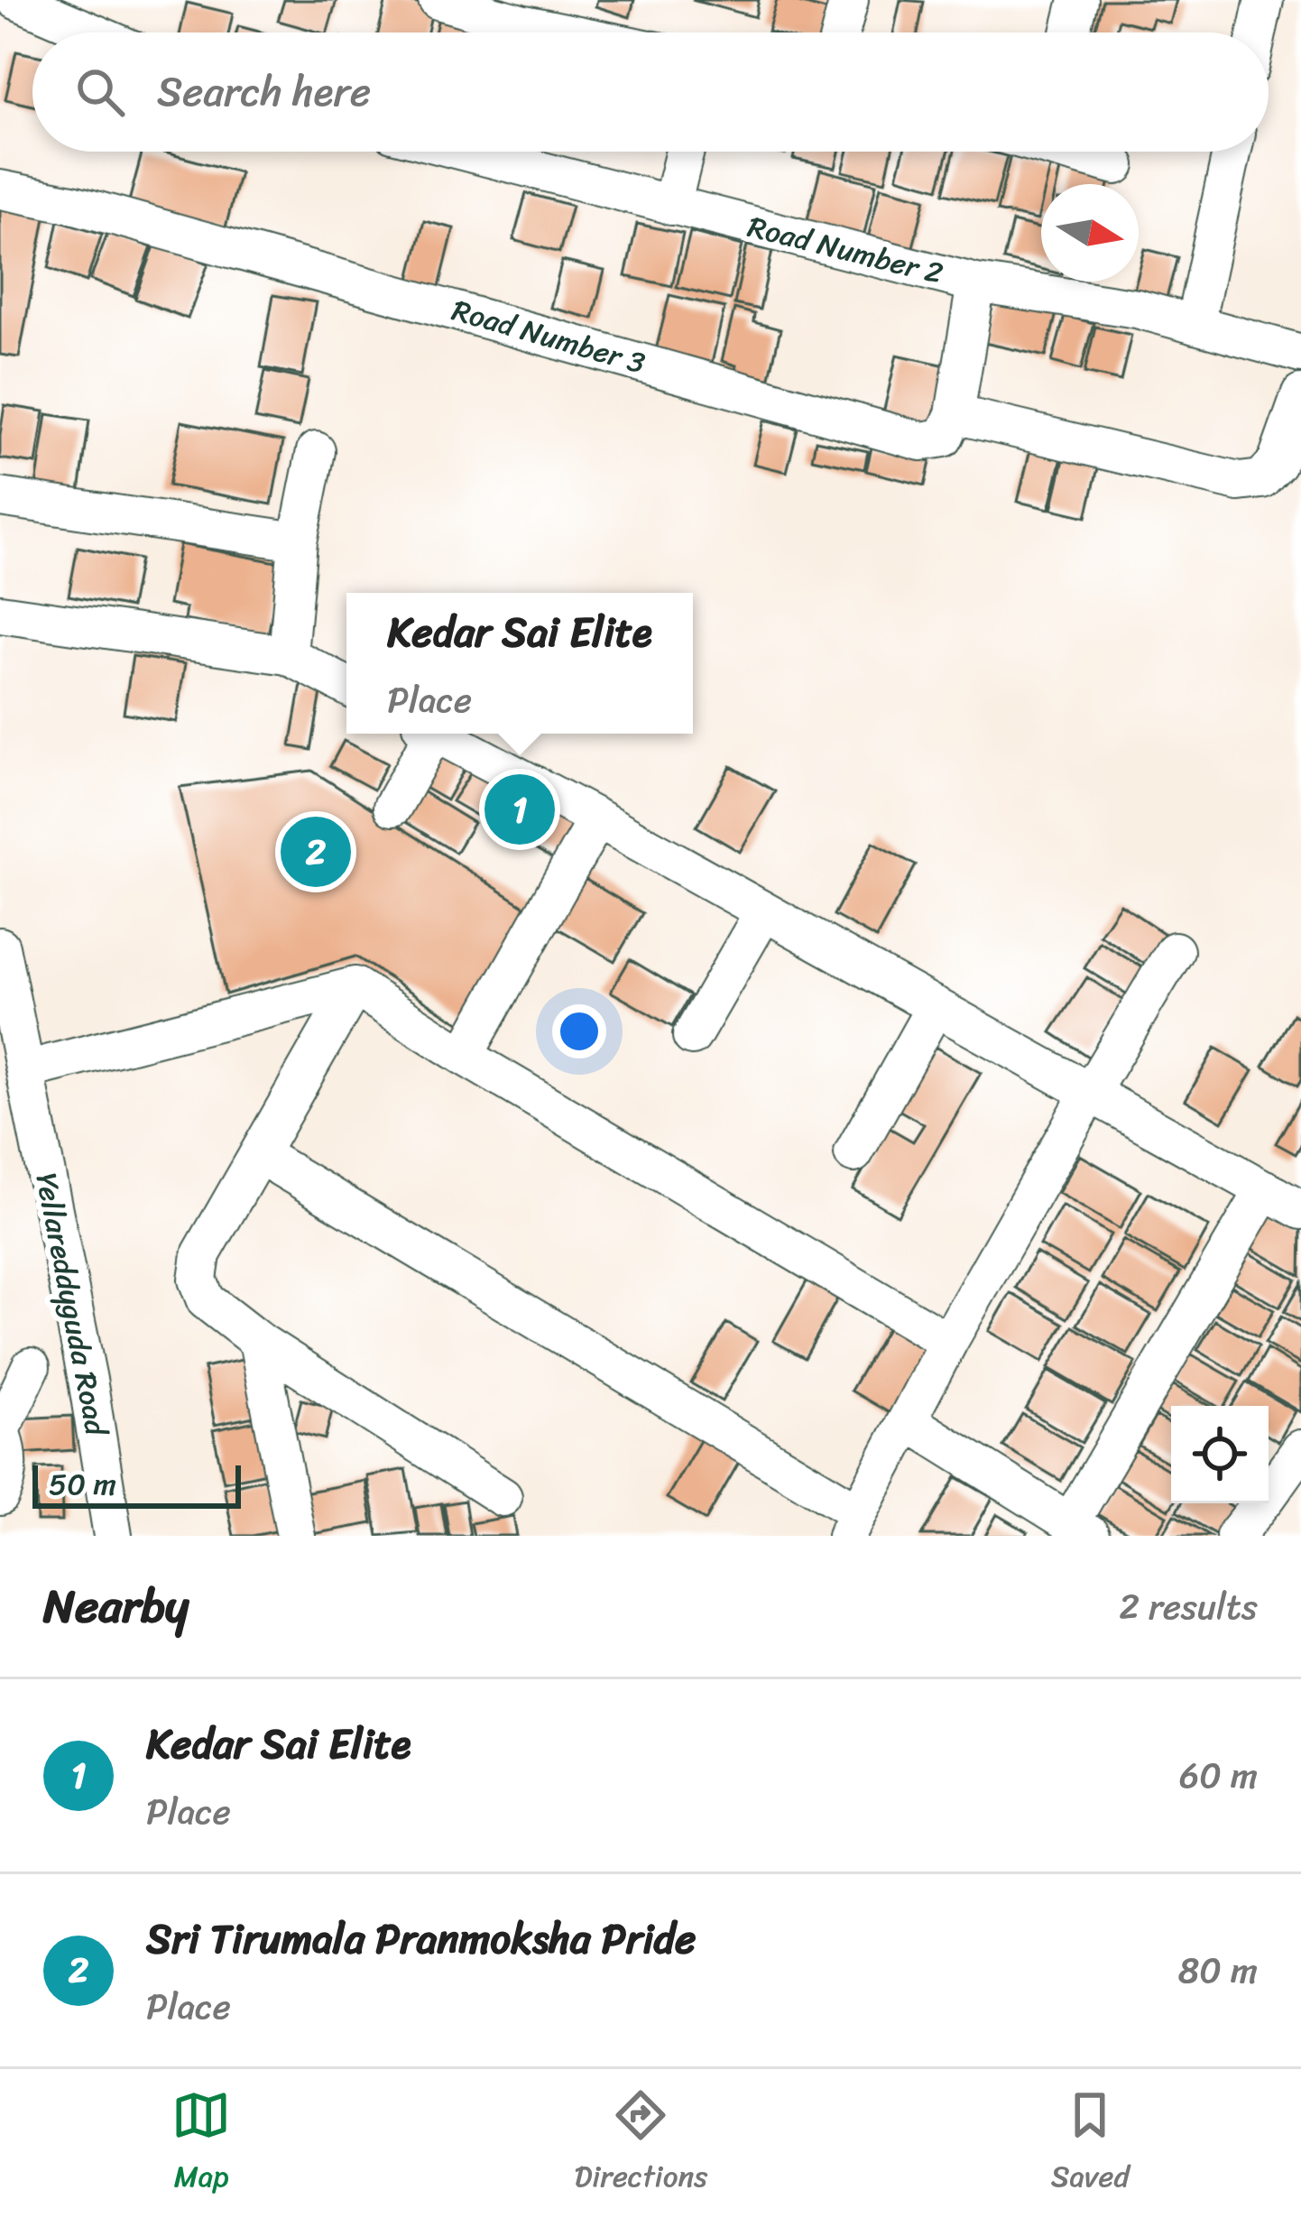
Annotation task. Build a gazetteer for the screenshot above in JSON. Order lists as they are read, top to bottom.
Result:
{
  "streets": {
    "street": ["Road Number 2", "Road Number 3", "Yellareddyguda Road"]
  },
  "scale_bar": "50 m",
  "north": "right",
  "page": {
    "search": "Search here",
    "popup": ["Kedar Sai Elite", "Place"],
    "pins": ["1", "2"],
    "scale": "50 m",
    "heading": ["Nearby", "2 results"],
    "list": [
      {
        "mark": "1",
        "name": "Kedar Sai Elite",
        "note": "Place",
        "value": "60 m"
      },
      {
        "mark": "2",
        "name": "Sri Tirumala Pranmoksha Pride",
        "note": "Place",
        "value": "80 m"
      }
    ],
    "nav": ["Map", "Directions", "Saved"]
  }
}
